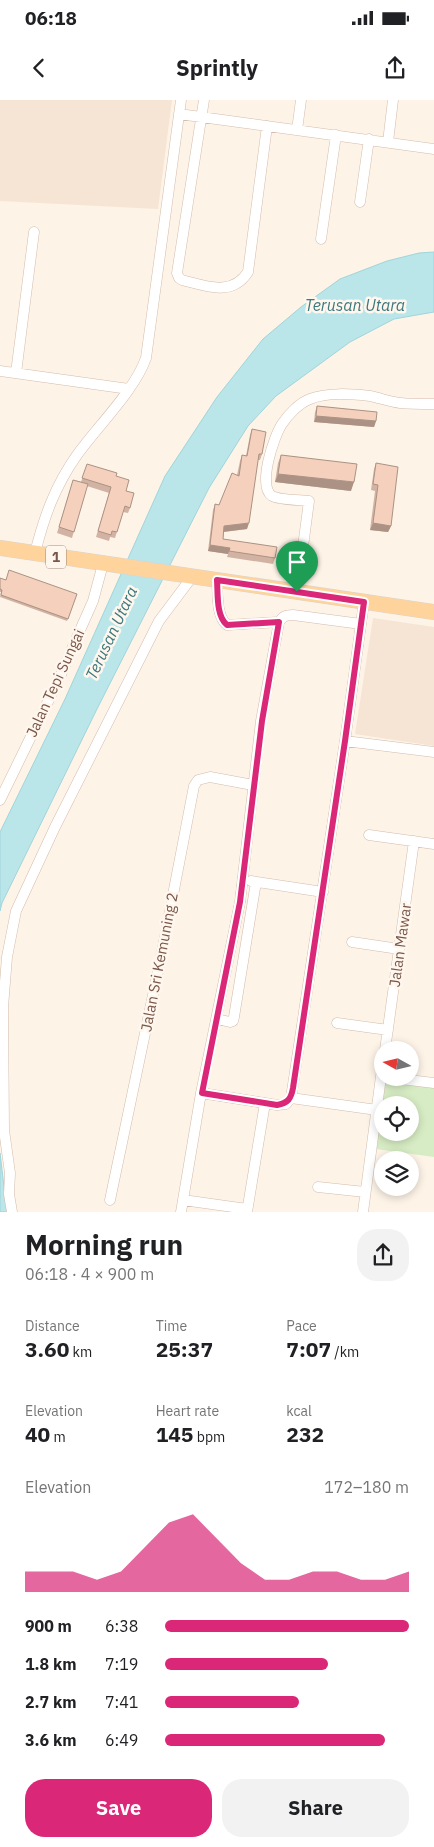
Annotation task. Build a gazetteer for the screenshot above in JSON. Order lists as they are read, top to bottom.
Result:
{
  "streets": {
    "main road": ["1"],
    "street": ["Jalan Tepi Sungai", "Jalan Mawar", "Jalan Sri Kemuning 2"]
  },
  "crossings": [
    ["1", "Jalan Tepi Sungai"]
  ],
  "water": ["Terusan Utara"],
  "north": "left",
  "page": {
    "status": "06:18",
    "header": "Sprintly",
    "heading": ["Morning run", "06:18 · 4 × 900 m"],
    "stats": [
      ["Distance", "3.60 km"],
      ["Time", "25:37"],
      ["Pace", "7:07 /km"],
      ["Elevation", "40 m"],
      ["Heart rate", "145 bpm"],
      ["kcal", "232"]
    ],
    "chart": ["Elevation", "172–180 m"],
    "list": [
      {
        "name": "900 m",
        "note": "6:38"
      },
      {
        "name": "1.8 km",
        "note": "7:19"
      },
      {
        "name": "2.7 km",
        "note": "7:41"
      },
      {
        "name": "3.6 km",
        "note": "6:49"
      }
    ],
    "buttons": ["Save", "Share"]
  }
}
